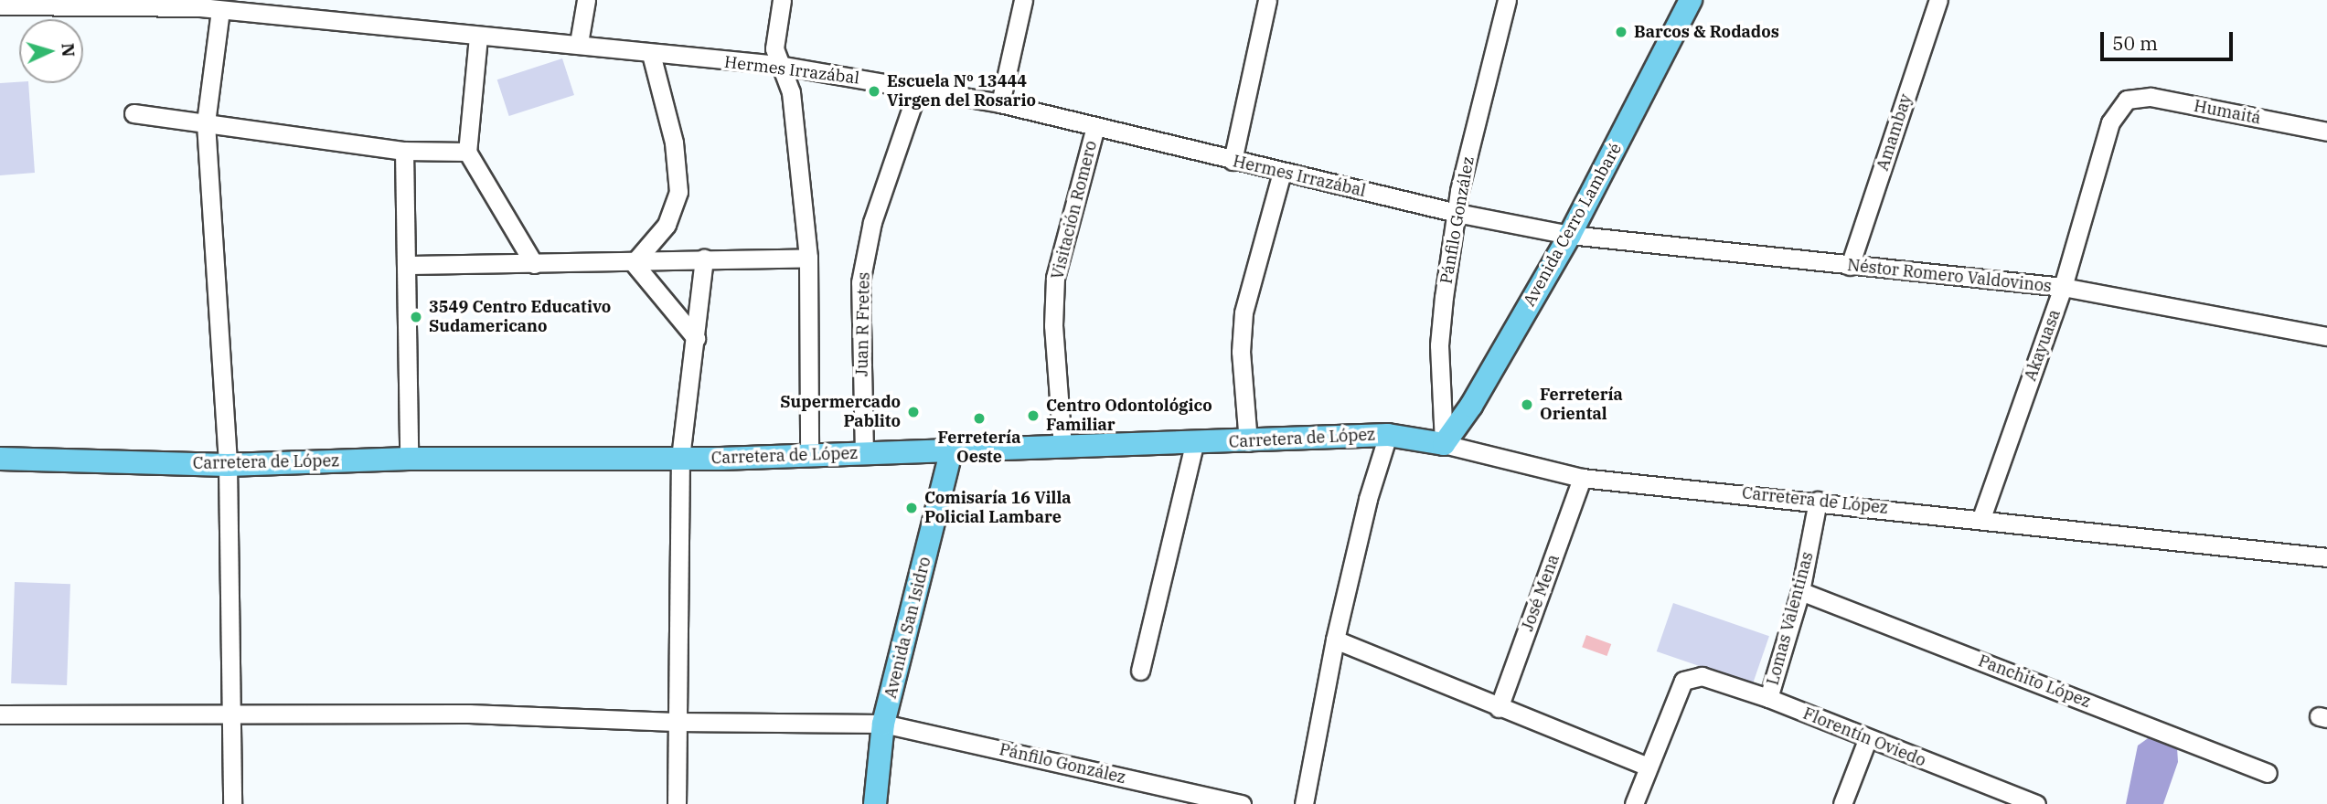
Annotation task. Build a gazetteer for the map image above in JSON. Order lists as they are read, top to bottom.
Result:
{
  "streets": {
    "main road": ["Avenida Cerro Lambaré", "Carretera de López", "Avenida San Isidro"],
    "street": [
      "Hermes Irrazábal",
      "Humaitá",
      "Amambay",
      "Visitación Romero",
      "Pánfilo González",
      "Néstor Romero Valdovinos",
      "Juan R Fretes",
      "Akayuasa",
      "José Mena",
      "Lomas Valentinas",
      "Panchito López",
      "Florentín Oviedo"
    ]
  },
  "crossings": [
    ["Hermes Irrazábal", "Visitación Romero"],
    ["Hermes Irrazábal", "Pánfilo González"],
    ["Hermes Irrazábal", "Avenida Cerro Lambaré"],
    ["Hermes Irrazábal", "Néstor Romero Valdovinos"],
    ["Hermes Irrazábal", "Juan R Fretes"],
    ["Humaitá", "Akayuasa"],
    ["Amambay", "Néstor Romero Valdovinos"],
    ["Visitación Romero", "Carretera de López"],
    ["Pánfilo González", "Avenida Cerro Lambaré"],
    ["Pánfilo González", "Carretera de López"],
    ["Pánfilo González", "Avenida San Isidro"],
    ["Avenida Cerro Lambaré", "Néstor Romero Valdovinos"],
    ["Avenida Cerro Lambaré", "Carretera de López"],
    ["Néstor Romero Valdovinos", "Akayuasa"],
    ["Juan R Fretes", "Carretera de López"],
    ["Akayuasa", "Carretera de López"],
    ["Carretera de López", "José Mena"],
    ["Carretera de López", "Lomas Valentinas"],
    ["Carretera de López", "Avenida San Isidro"],
    ["Lomas Valentinas", "Panchito López"],
    ["Lomas Valentinas", "Florentín Oviedo"]
  ],
  "places": [
    "Barcos & Rodados",
    "Escuela Nº 13444 Virgen del Rosario",
    "3549 Centro Educativo Sudamericano",
    "Ferretería Oriental",
    "Supermercado Pablito",
    "Centro Odontológico Familiar",
    "Ferretería Oeste",
    "Comisaría 16 Villa Policial Lambare"
  ],
  "scale_bar": "50 m",
  "north": "right"
}
